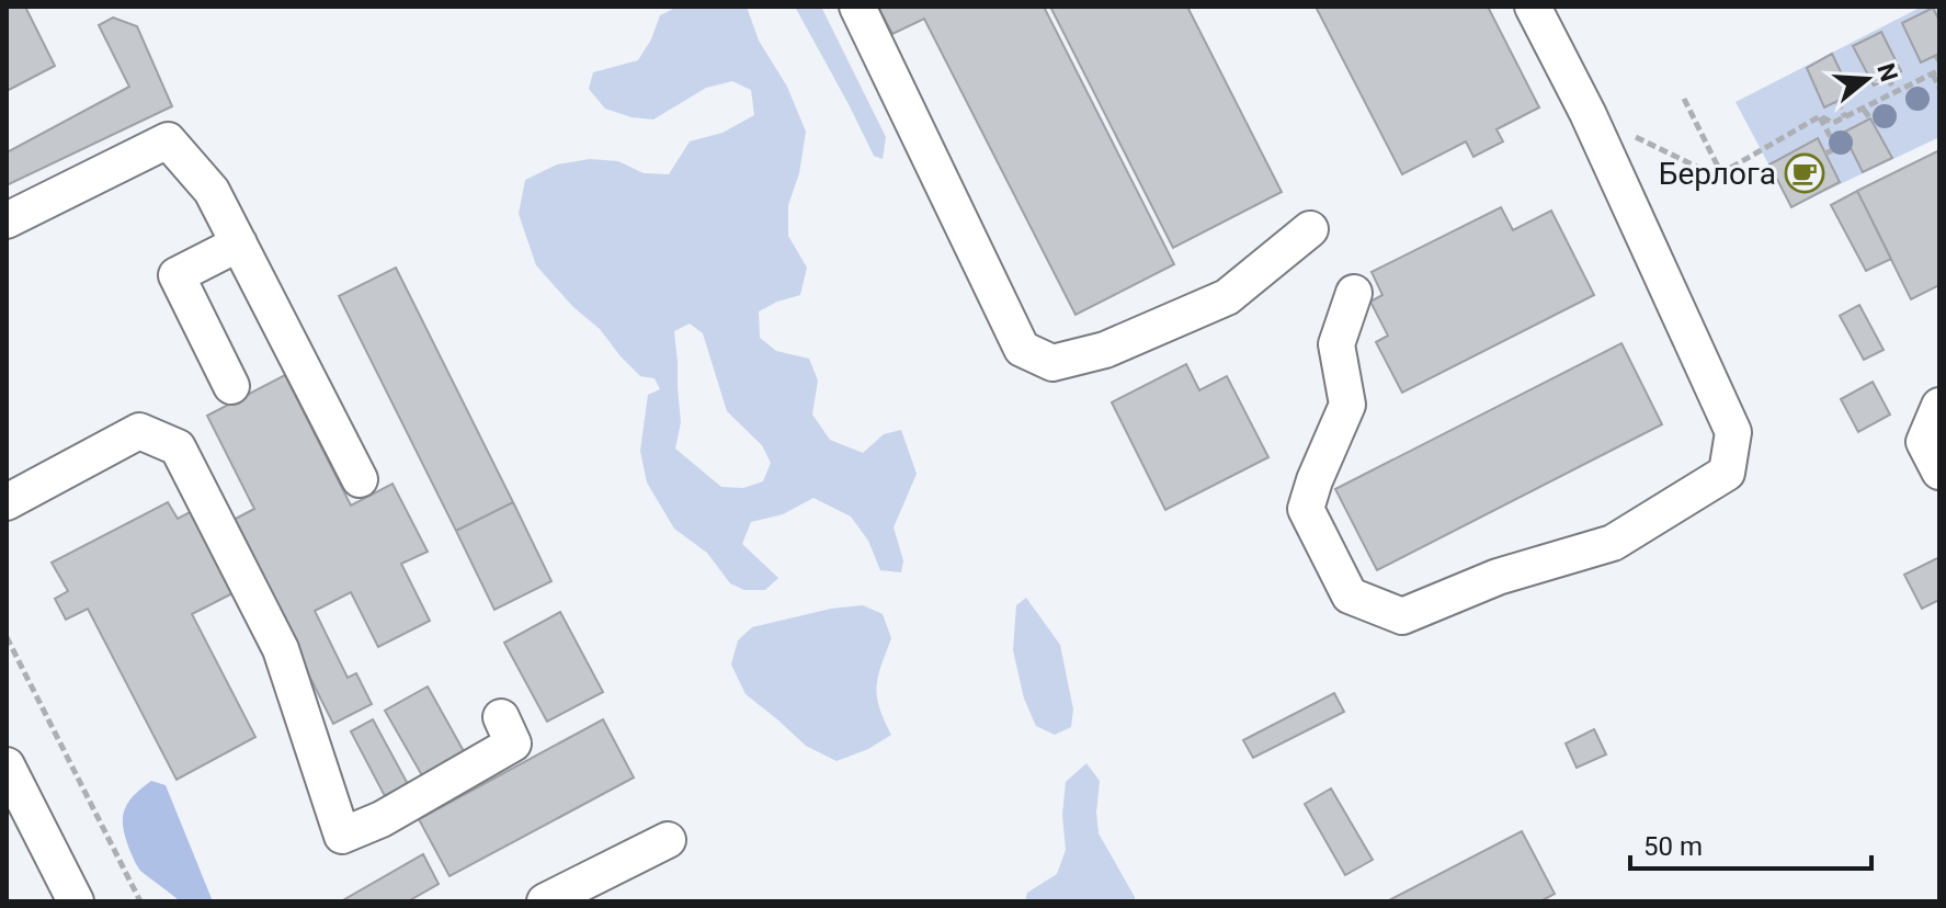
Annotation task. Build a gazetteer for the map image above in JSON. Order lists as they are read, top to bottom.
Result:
{
  "places": {
    "cafe": ["Берлога"]
  },
  "scale_bar": "50 m",
  "north": "right"
}
